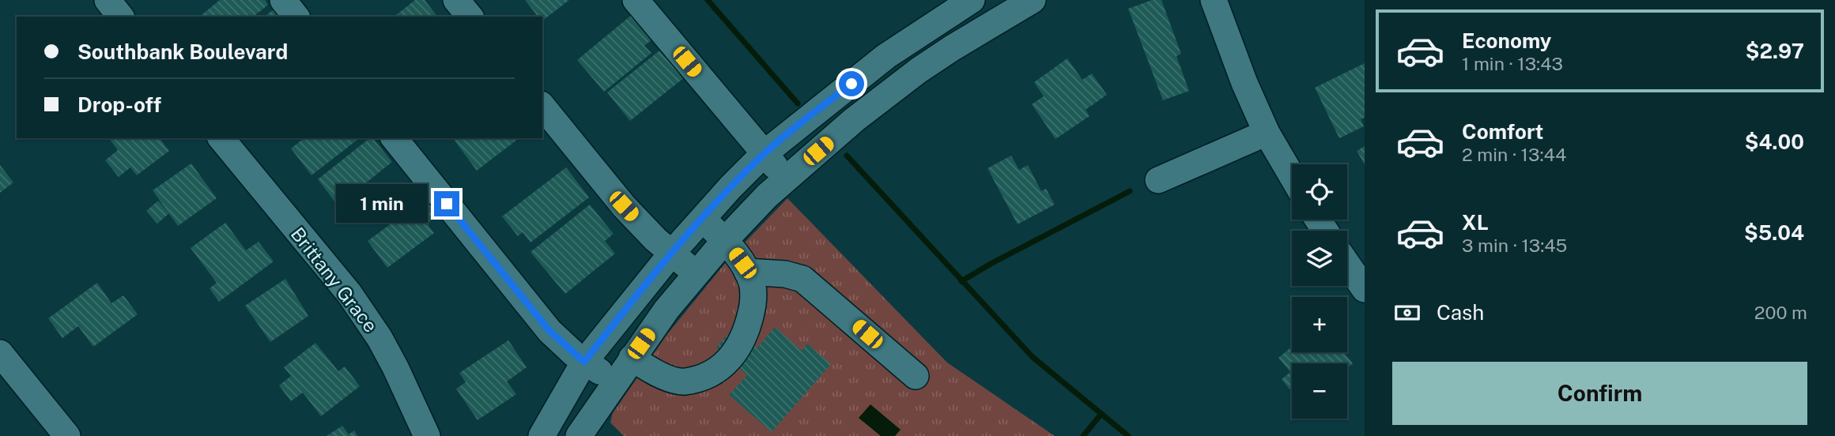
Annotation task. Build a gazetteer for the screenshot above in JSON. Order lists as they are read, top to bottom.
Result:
{
  "streets": {
    "street": ["Brittany Grace"]
  },
  "page": {
    "list": [
      {
        "name": "Economy",
        "note": "1 min · 13:43",
        "value": "$2.97"
      },
      {
        "name": "Comfort",
        "note": "2 min · 13:44",
        "value": "$4.00"
      },
      {
        "name": "XL",
        "note": "3 min · 13:45",
        "value": "$5.04"
      }
    ],
    "banner": ["Southbank Boulevard", "Drop-off"],
    "map_buttons": ["+", "−"],
    "bubble": "1 min",
    "pay": ["Cash", "200 m"],
    "buttons": "Confirm"
  }
}
